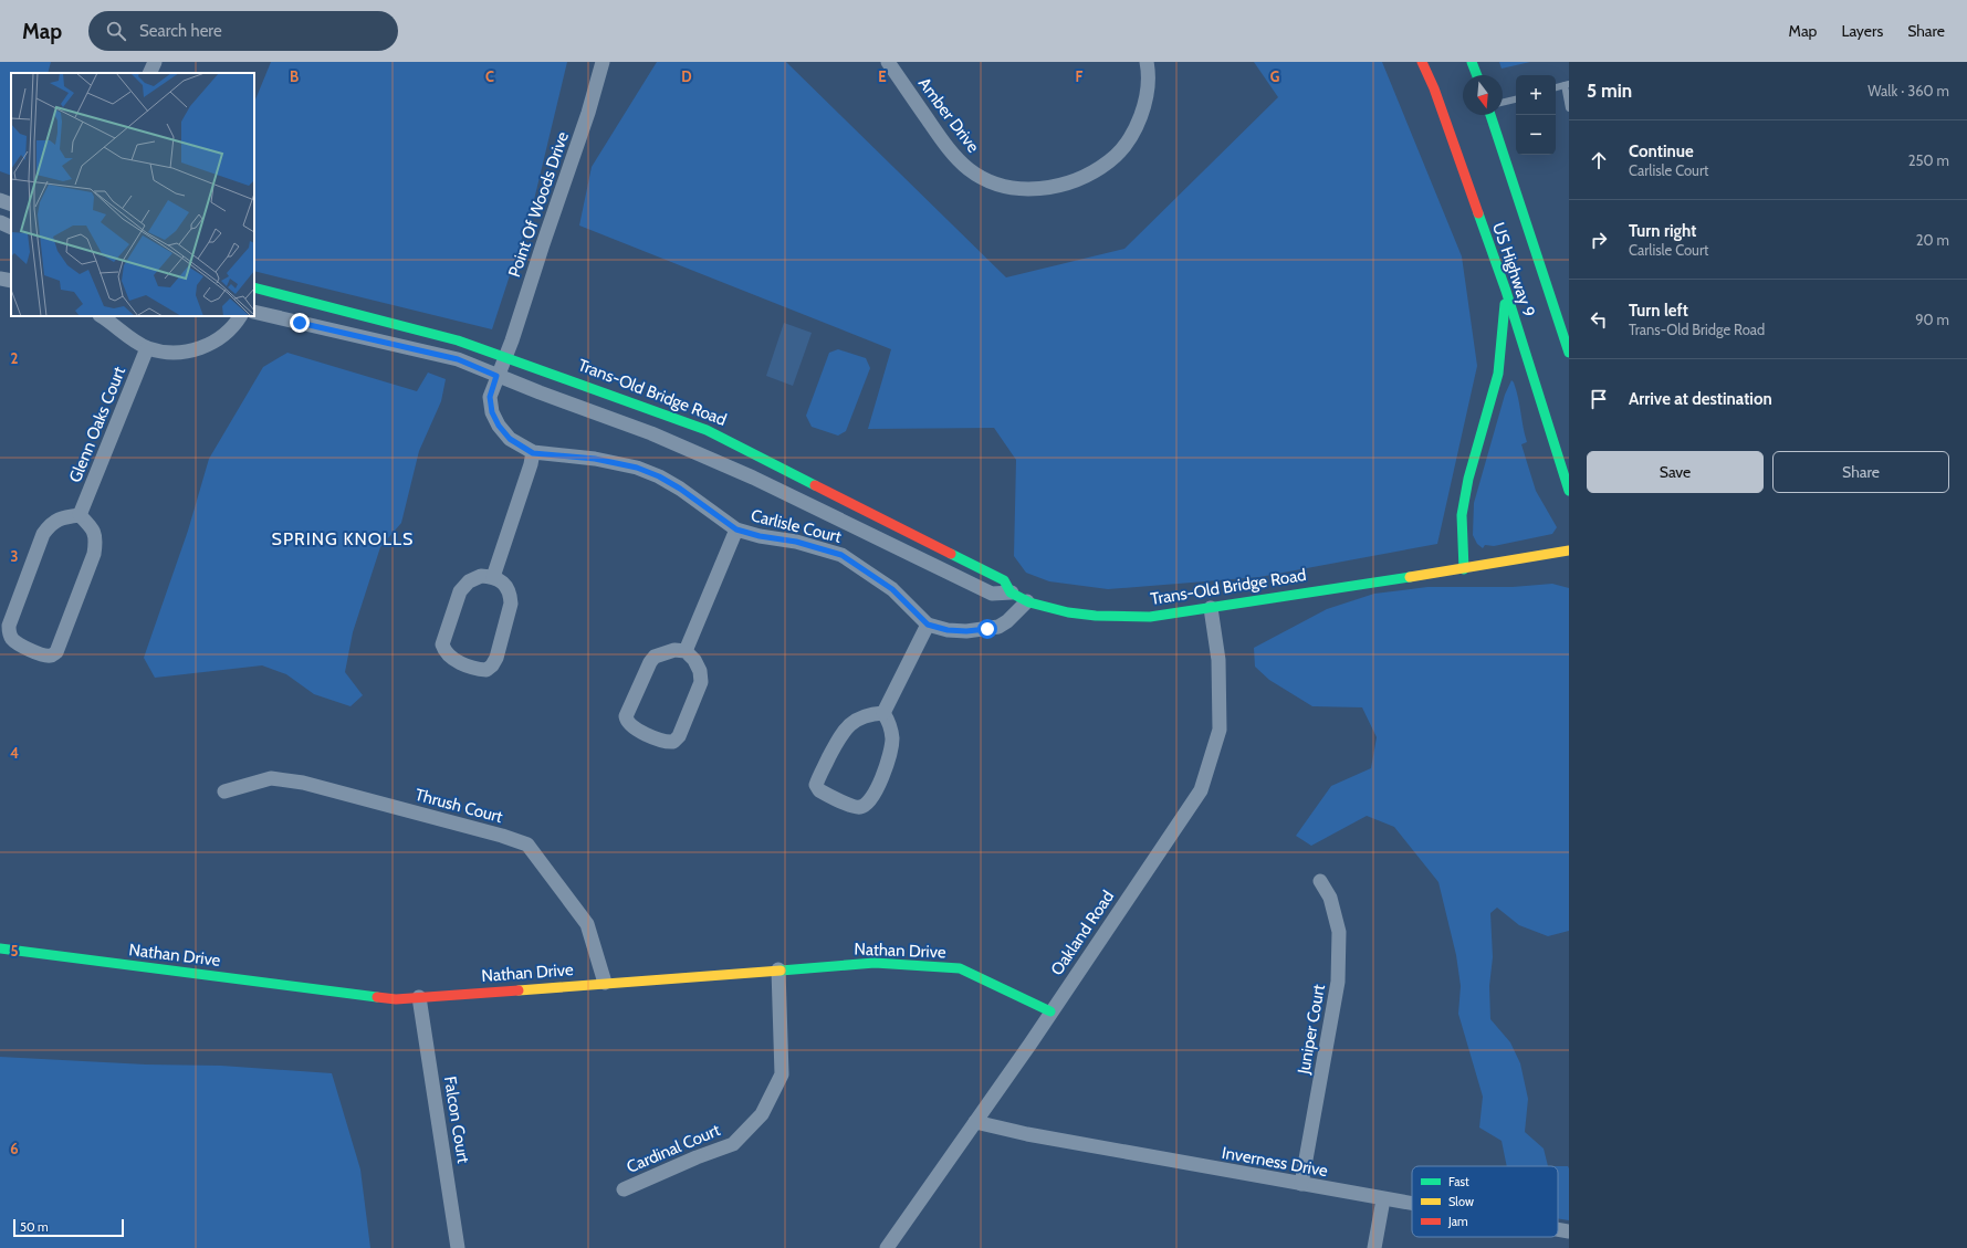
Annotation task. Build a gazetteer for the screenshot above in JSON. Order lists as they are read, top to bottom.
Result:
{
  "streets": {
    "main road": ["US Highway 9", "Trans-Old Bridge Road", "Nathan Drive"],
    "street": [
      "Amber Drive",
      "Point Of Woods Drive",
      "Glenn Oaks Court",
      "Carlisle Court",
      "Thrush Court",
      "Oakland Road",
      "Juniper Court",
      "Falcon Court",
      "Cardinal Court",
      "Inverness Drive"
    ]
  },
  "crossings": [
    ["Point Of Woods Drive", "Trans-Old Bridge Road"],
    ["Point Of Woods Drive", "Carlisle Court"],
    ["Trans-Old Bridge Road", "Carlisle Court"],
    ["Trans-Old Bridge Road", "Oakland Road"],
    ["Thrush Court", "Nathan Drive"],
    ["Oakland Road", "Nathan Drive"],
    ["Oakland Road", "Inverness Drive"],
    ["Nathan Drive", "Falcon Court"],
    ["Nathan Drive", "Cardinal Court"],
    ["Juniper Court", "Inverness Drive"]
  ],
  "districts": ["SPRING KNOLLS"],
  "legend": ["Fast", "Slow", "Jam"],
  "scale_bar": "50 m",
  "north": "bottom",
  "page": {
    "header": "Map",
    "search": "Search here",
    "nav": ["Map", "Layers", "Share"],
    "heading": ["5 min", "Walk · 360 m"],
    "map_buttons": ["+", "−"],
    "list": [
      ["Continue", "Carlisle Court", "250 m"],
      ["Turn right", "Carlisle Court", "20 m"],
      ["Turn left", "Trans-Old Bridge Road", "90 m"],
      "Arrive at destination"
    ],
    "buttons": ["Save", "Share"],
    "scale": "50 m"
  },
  "grid": {
    "columns": [
      "B",
      "C",
      "D",
      "E",
      "F",
      "G"
    ],
    "rows": [
      "2",
      "3",
      "4",
      "5",
      "6"
    ]
  }
}
